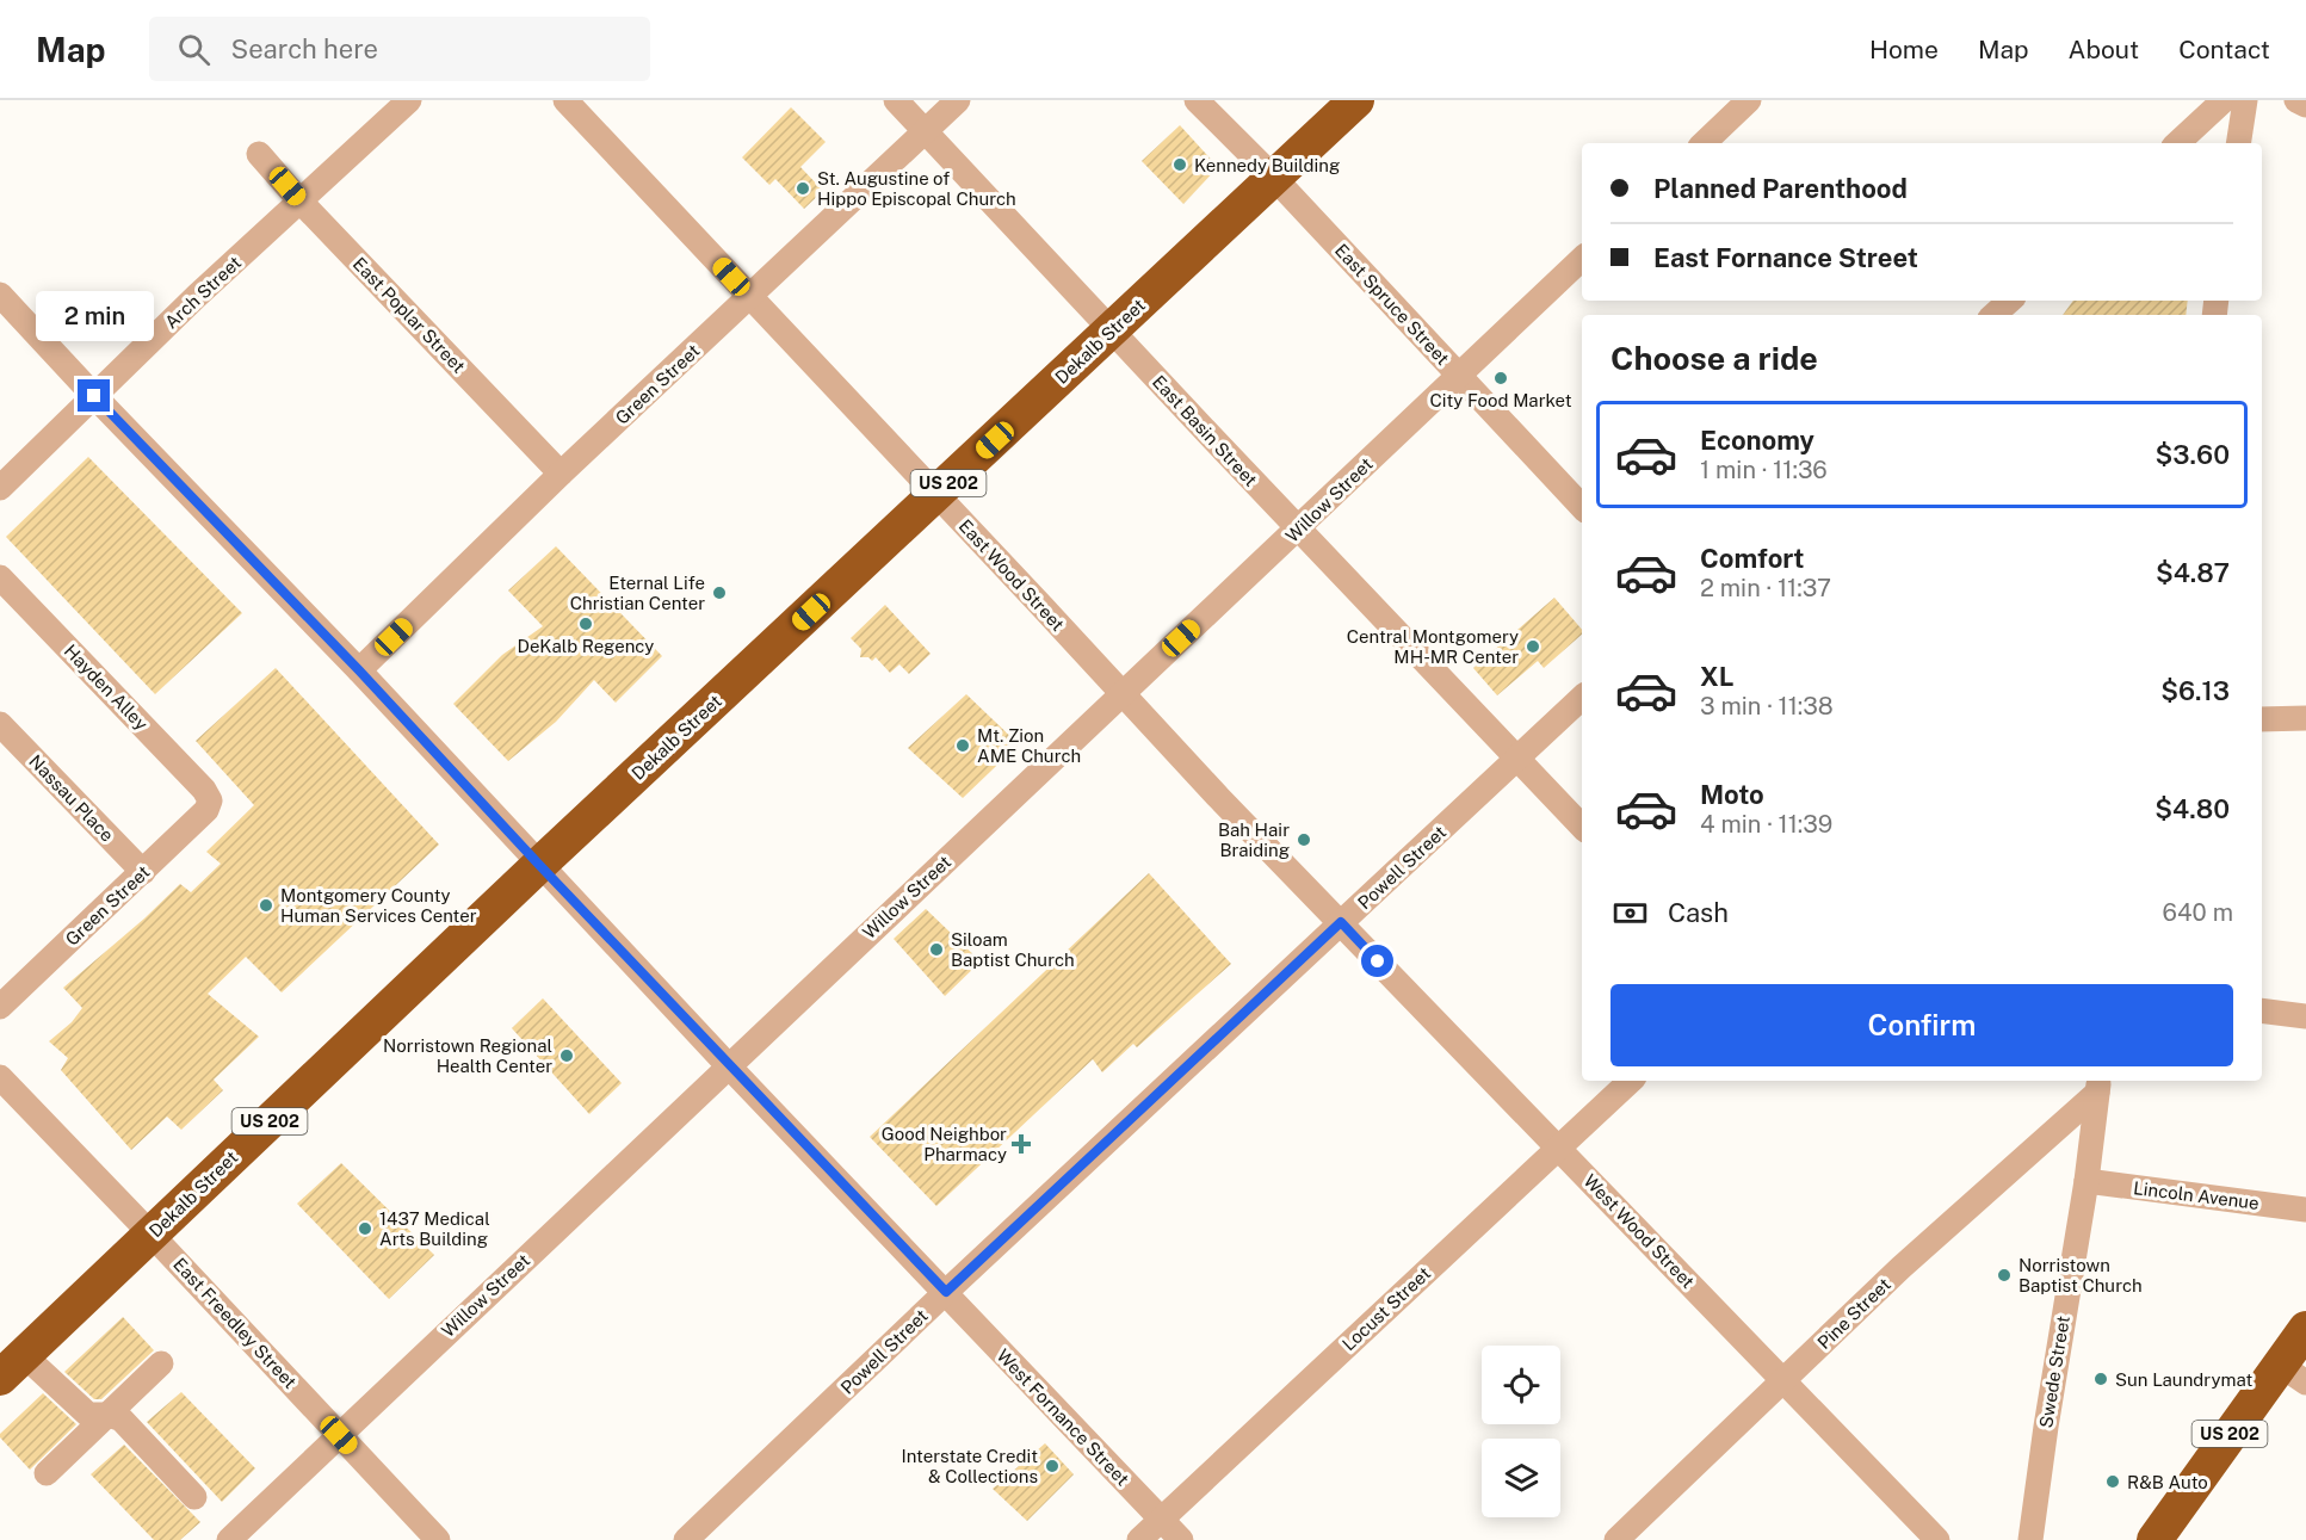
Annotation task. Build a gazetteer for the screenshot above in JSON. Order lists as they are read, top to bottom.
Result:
{
  "streets": {
    "highway": ["Dekalb Street", "US 202"],
    "street": [
      "Arch Street",
      "East Spruce Street",
      "East Poplar Street",
      "Green Street",
      "East Basin Street",
      "Willow Street",
      "East Wood Street",
      "Hayden Alley",
      "Nassau Place",
      "Powell Street",
      "Lincoln Avenue",
      "West Wood Street",
      "Locust Street",
      "Pine Street",
      "East Freedley Street",
      "Swede Street",
      "West Fornance Street"
    ]
  },
  "crossings": [
    ["Arch Street", "East Poplar Street"],
    ["Arch Street", "West Fornance Street"],
    ["East Spruce Street", "Dekalb Street"],
    ["East Spruce Street", "Willow Street"],
    ["East Poplar Street", "Green Street"],
    ["Dekalb Street", "East Basin Street"],
    ["Dekalb Street", "East Wood Street"],
    ["Dekalb Street", "East Freedley Street"],
    ["Dekalb Street", "West Fornance Street"],
    ["Green Street", "East Basin Street"],
    ["Green Street", "East Wood Street"],
    ["Green Street", "Hayden Alley"],
    ["Green Street", "Nassau Place"],
    ["Green Street", "West Fornance Street"],
    ["East Basin Street", "Willow Street"],
    ["East Basin Street", "Powell Street"],
    ["Willow Street", "East Wood Street"],
    ["Willow Street", "East Freedley Street"],
    ["Willow Street", "West Fornance Street"],
    ["East Wood Street", "Powell Street"],
    ["East Wood Street", "West Wood Street"],
    ["Powell Street", "West Wood Street"],
    ["Powell Street", "West Fornance Street"],
    ["Lincoln Avenue", "Swede Street"],
    ["West Wood Street", "Locust Street"],
    ["West Wood Street", "Pine Street"],
    ["Locust Street", "West Fornance Street"],
    ["Pine Street", "Swede Street"]
  ],
  "places": {
    "other": [
      "Kennedy Building",
      "St. Augustine of Hippo Episcopal Church",
      "City Food Market",
      "Eternal Life Christian Center",
      "DeKalb Regency",
      "Central Montgomery MH-MR Center",
      "Mt. Zion AME Church",
      "Bah Hair Braiding",
      "Montgomery County Human Services Center",
      "Siloam Baptist Church",
      "Norristown Regional Health Center",
      "1437 Medical Arts Building",
      "Norristown Baptist Church",
      "Sun Laundrymat",
      "Interstate Credit & Collections",
      "R&B Auto"
    ],
    "health": ["Good Neighbor Pharmacy"]
  },
  "page": {
    "header": "Map",
    "search": "Search here",
    "nav": [
      "Home",
      "Map",
      "About",
      "Contact"
    ],
    "banner": ["Planned Parenthood", "East Fornance Street"],
    "bubble": "2 min",
    "heading": "Choose a ride",
    "list": [
      {
        "name": "Economy",
        "note": "1 min · 11:36",
        "value": "$3.60"
      },
      {
        "name": "Comfort",
        "note": "2 min · 11:37",
        "value": "$4.87"
      },
      {
        "name": "XL",
        "note": "3 min · 11:38",
        "value": "$6.13"
      },
      {
        "name": "Moto",
        "note": "4 min · 11:39",
        "value": "$4.80"
      }
    ],
    "pay": ["Cash", "640 m"],
    "buttons": "Confirm"
  }
}
